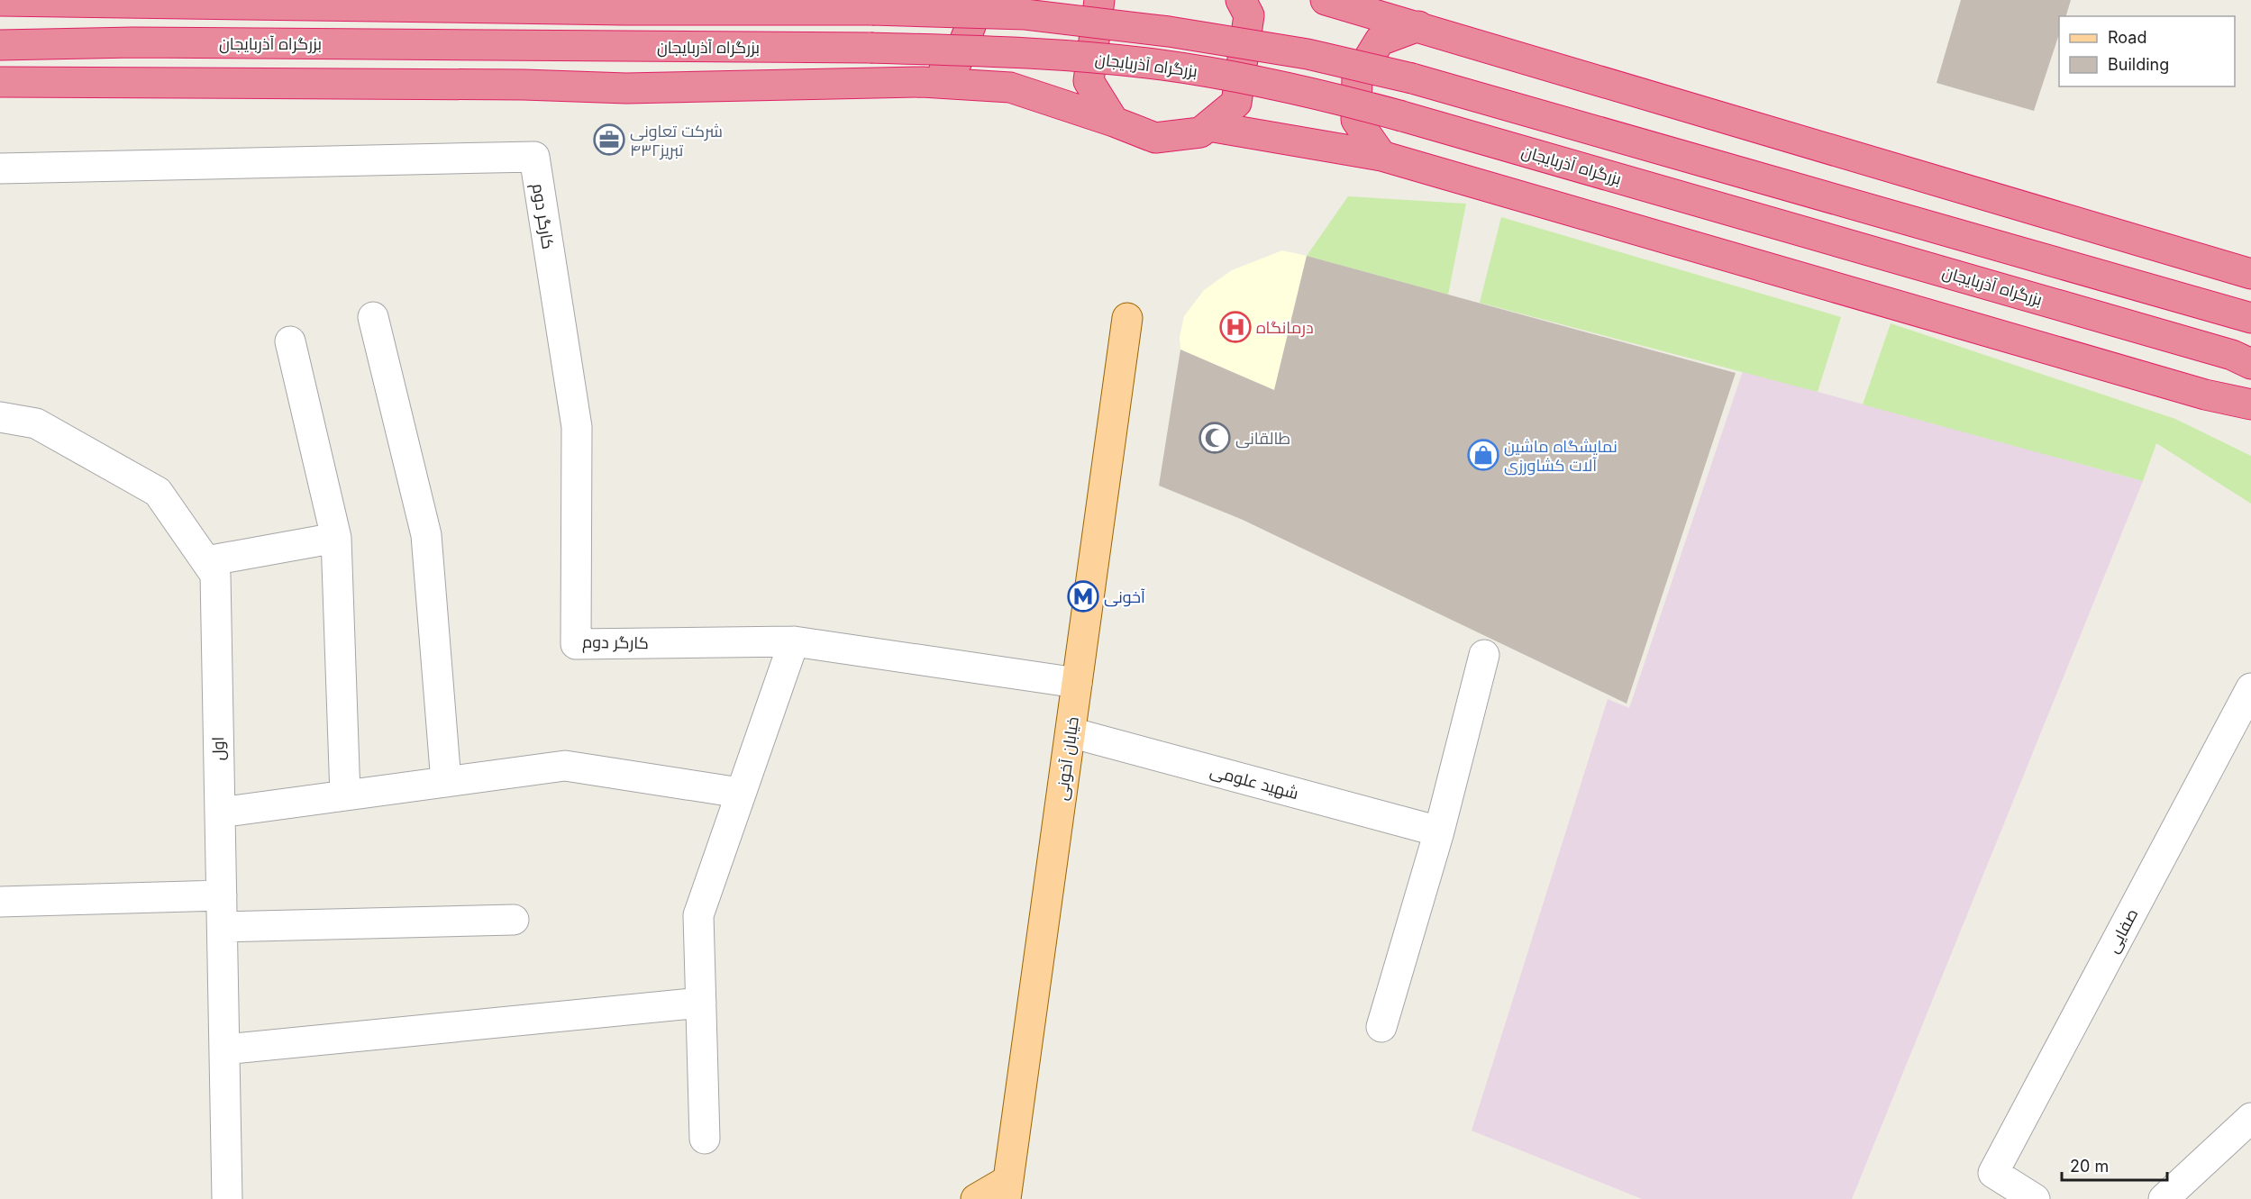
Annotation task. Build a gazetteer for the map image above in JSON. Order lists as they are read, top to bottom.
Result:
{
  "streets": {
    "highway": ["بزرگراه آذربایجان"],
    "main road": ["خیابان آخونی"],
    "street": [
      "کارگر دوم",
      "اول",
      "شهید علومی",
      "صفایی"
    ]
  },
  "crossings": [
    ["کارگر دوم", "خیابان آخونی"],
    ["خیابان آخونی", "شهید علومی"]
  ],
  "places": {
    "office": ["شرکت تعاونی ۴۳۲تبریز"],
    "hospital": ["درمانگاه"],
    "mosque": ["طالقانی"],
    "shop": ["نمایشگاه ماشین آلات کشاورزی"],
    "metro station": ["آخونی"]
  },
  "legend": ["Road", "Building"],
  "scale_bar": "20 m"
}
